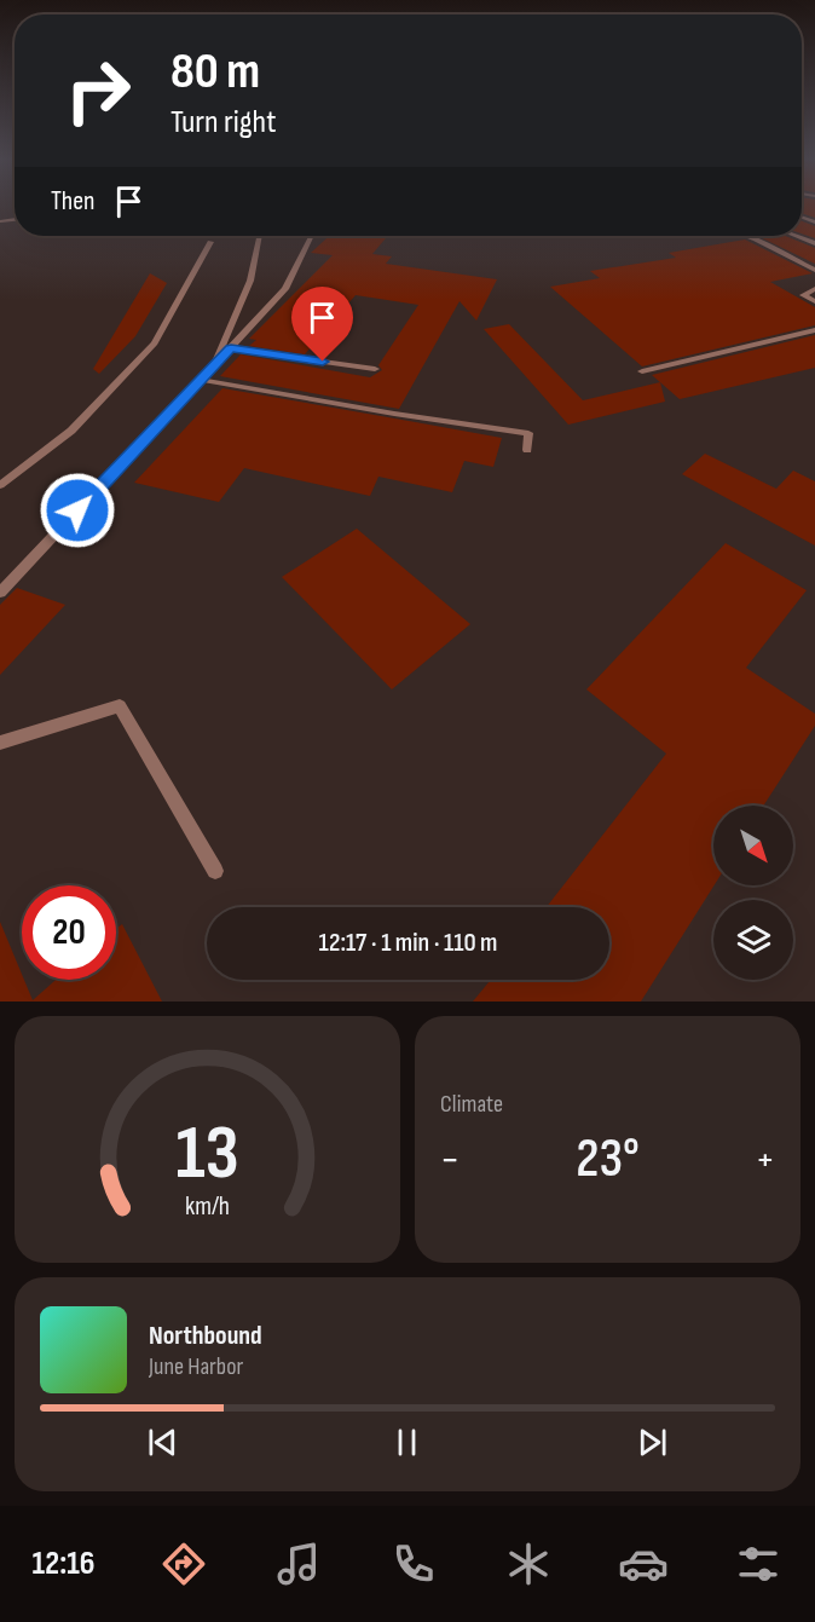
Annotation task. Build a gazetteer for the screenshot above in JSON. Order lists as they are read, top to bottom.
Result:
{
  "north": "bottom right",
  "page": {
    "turn": ["80 m", "Turn right"],
    "then": "Then",
    "limit": "20",
    "trip": "12:17 · 1 min · 110 m",
    "tile": "Climate",
    "heat": ["−", "23°", "+"],
    "song": ["Northbound", "June Harbor"],
    "tabs": "12:16",
    "gauge": ["13", "km/h"]
  }
}
